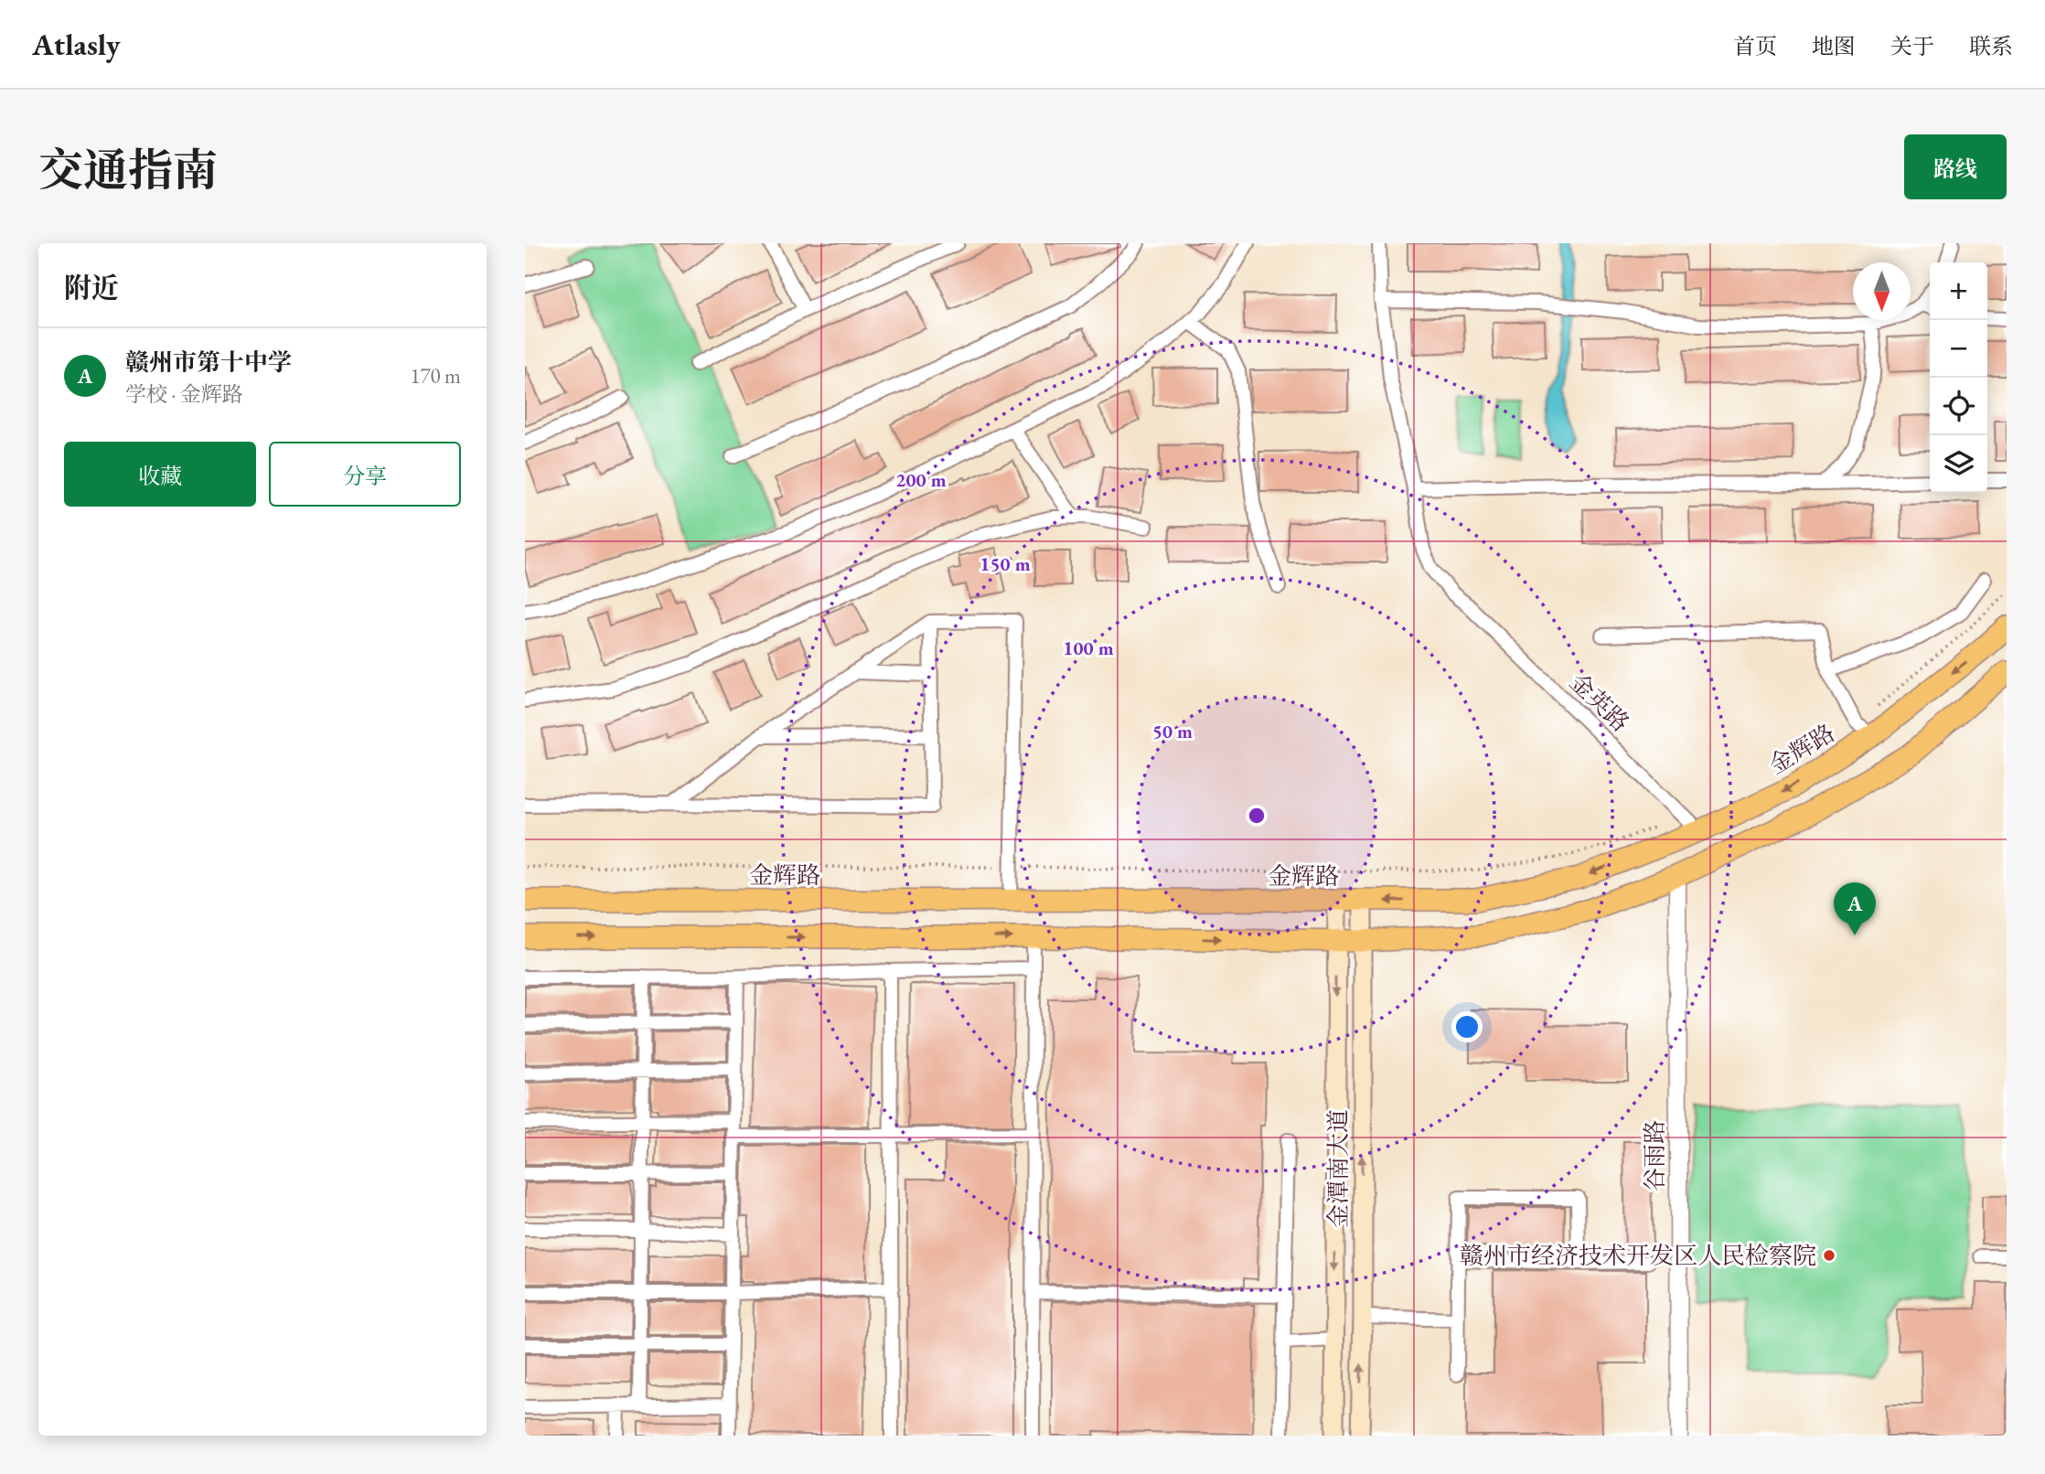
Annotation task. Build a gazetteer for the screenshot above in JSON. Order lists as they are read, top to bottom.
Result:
{
  "streets": {
    "main road": ["金辉路", "金潭南大道"],
    "street": ["金英路", "谷雨路"]
  },
  "crossings": [
    ["金英路", "金辉路"],
    ["金辉路", "金潭南大道"]
  ],
  "places": ["赣州市经济技术开发区人民检察院"],
  "north": "bottom",
  "page": {
    "header": "Atlasly",
    "nav": [
      "首页",
      "地图",
      "关于",
      "联系"
    ],
    "title": "交通指南",
    "buttons": [
      "路线",
      ["收藏", "分享"]
    ],
    "heading": "附近",
    "map_buttons": ["+", "−"],
    "list": [
      {
        "mark": "A",
        "name": "赣州市第十中学",
        "note": "学校 · 金辉路",
        "value": "170 m"
      }
    ],
    "pins": "A"
  },
  "rings": [
    "200 m",
    "150 m",
    "100 m",
    "50 m"
  ]
}
